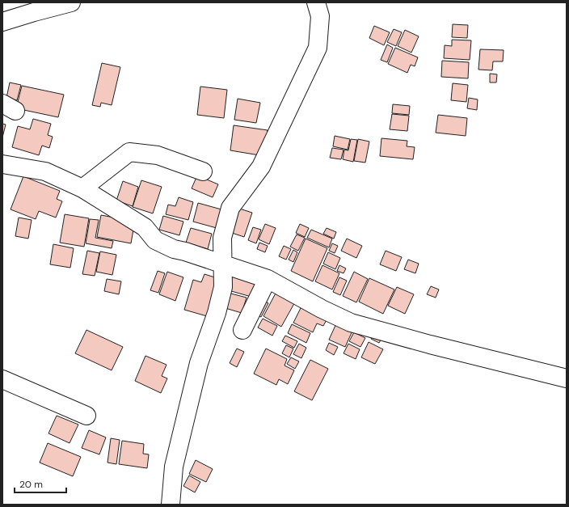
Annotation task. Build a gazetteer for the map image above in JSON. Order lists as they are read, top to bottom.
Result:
{
  "scale_bar": "20 m"
}
